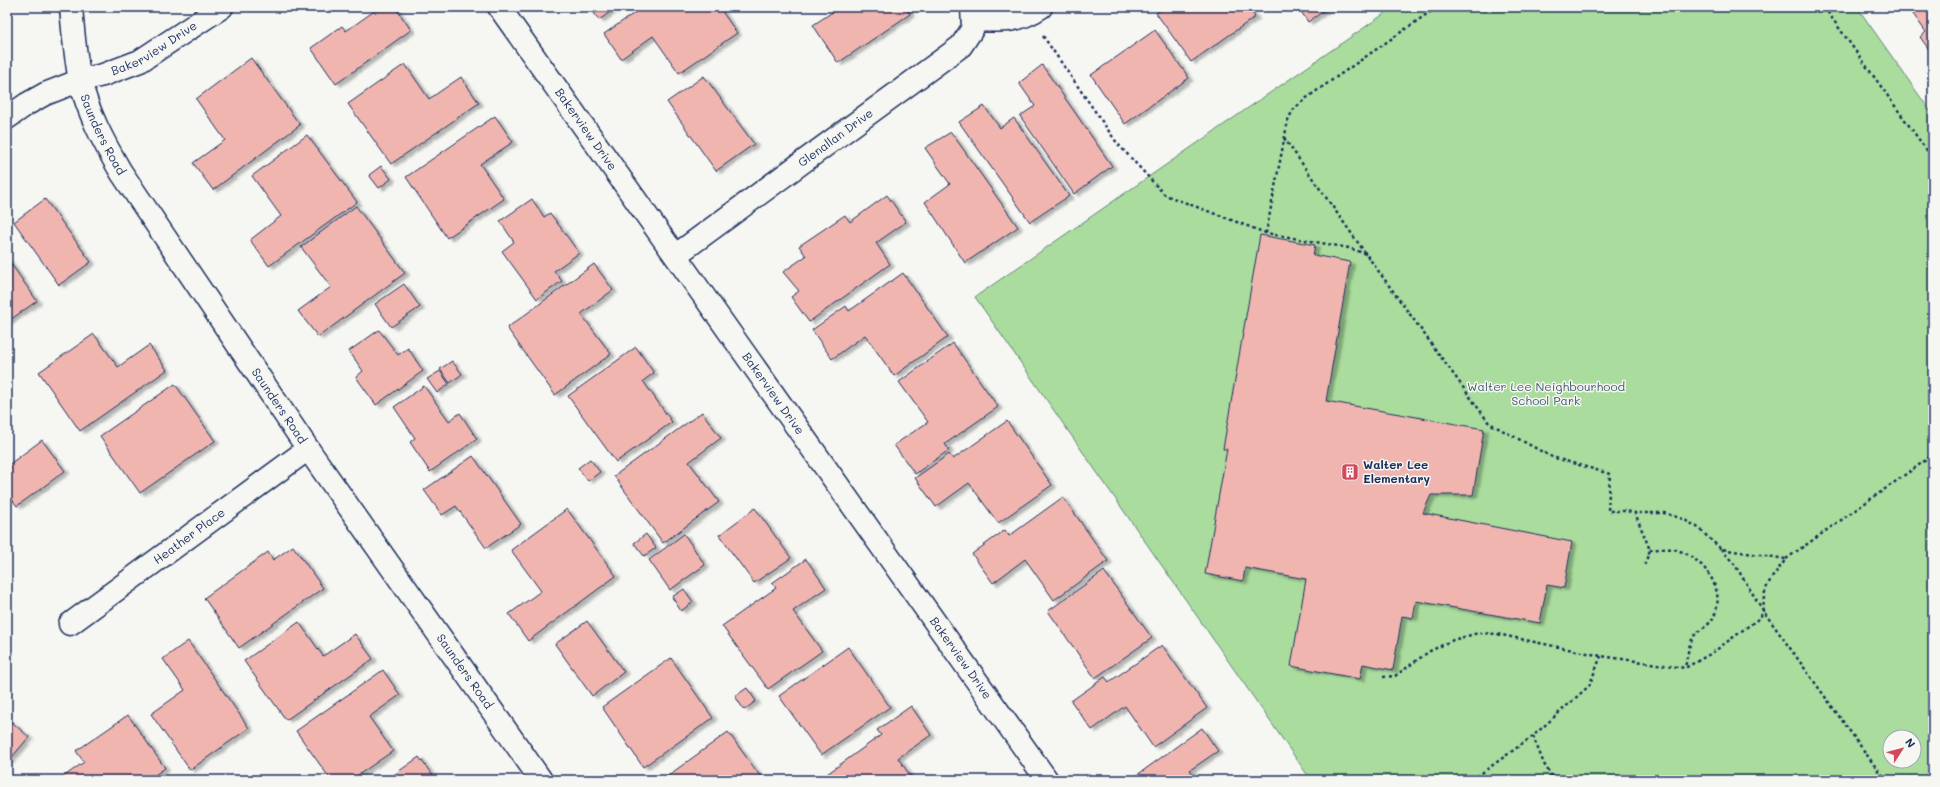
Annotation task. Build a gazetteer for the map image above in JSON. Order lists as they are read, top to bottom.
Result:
{
  "streets": {
    "street": [
      "Bakerview Drive",
      "Saunders Road",
      "Glenallan Drive",
      "Heather Place"
    ]
  },
  "crossings": [
    ["Bakerview Drive", "Saunders Road"],
    ["Bakerview Drive", "Glenallan Drive"],
    ["Saunders Road", "Heather Place"]
  ],
  "parks": ["Walter Lee Neighbourhood School Park"],
  "places": {
    "building": ["Walter Lee Elementary"]
  },
  "north": "top right"
}
